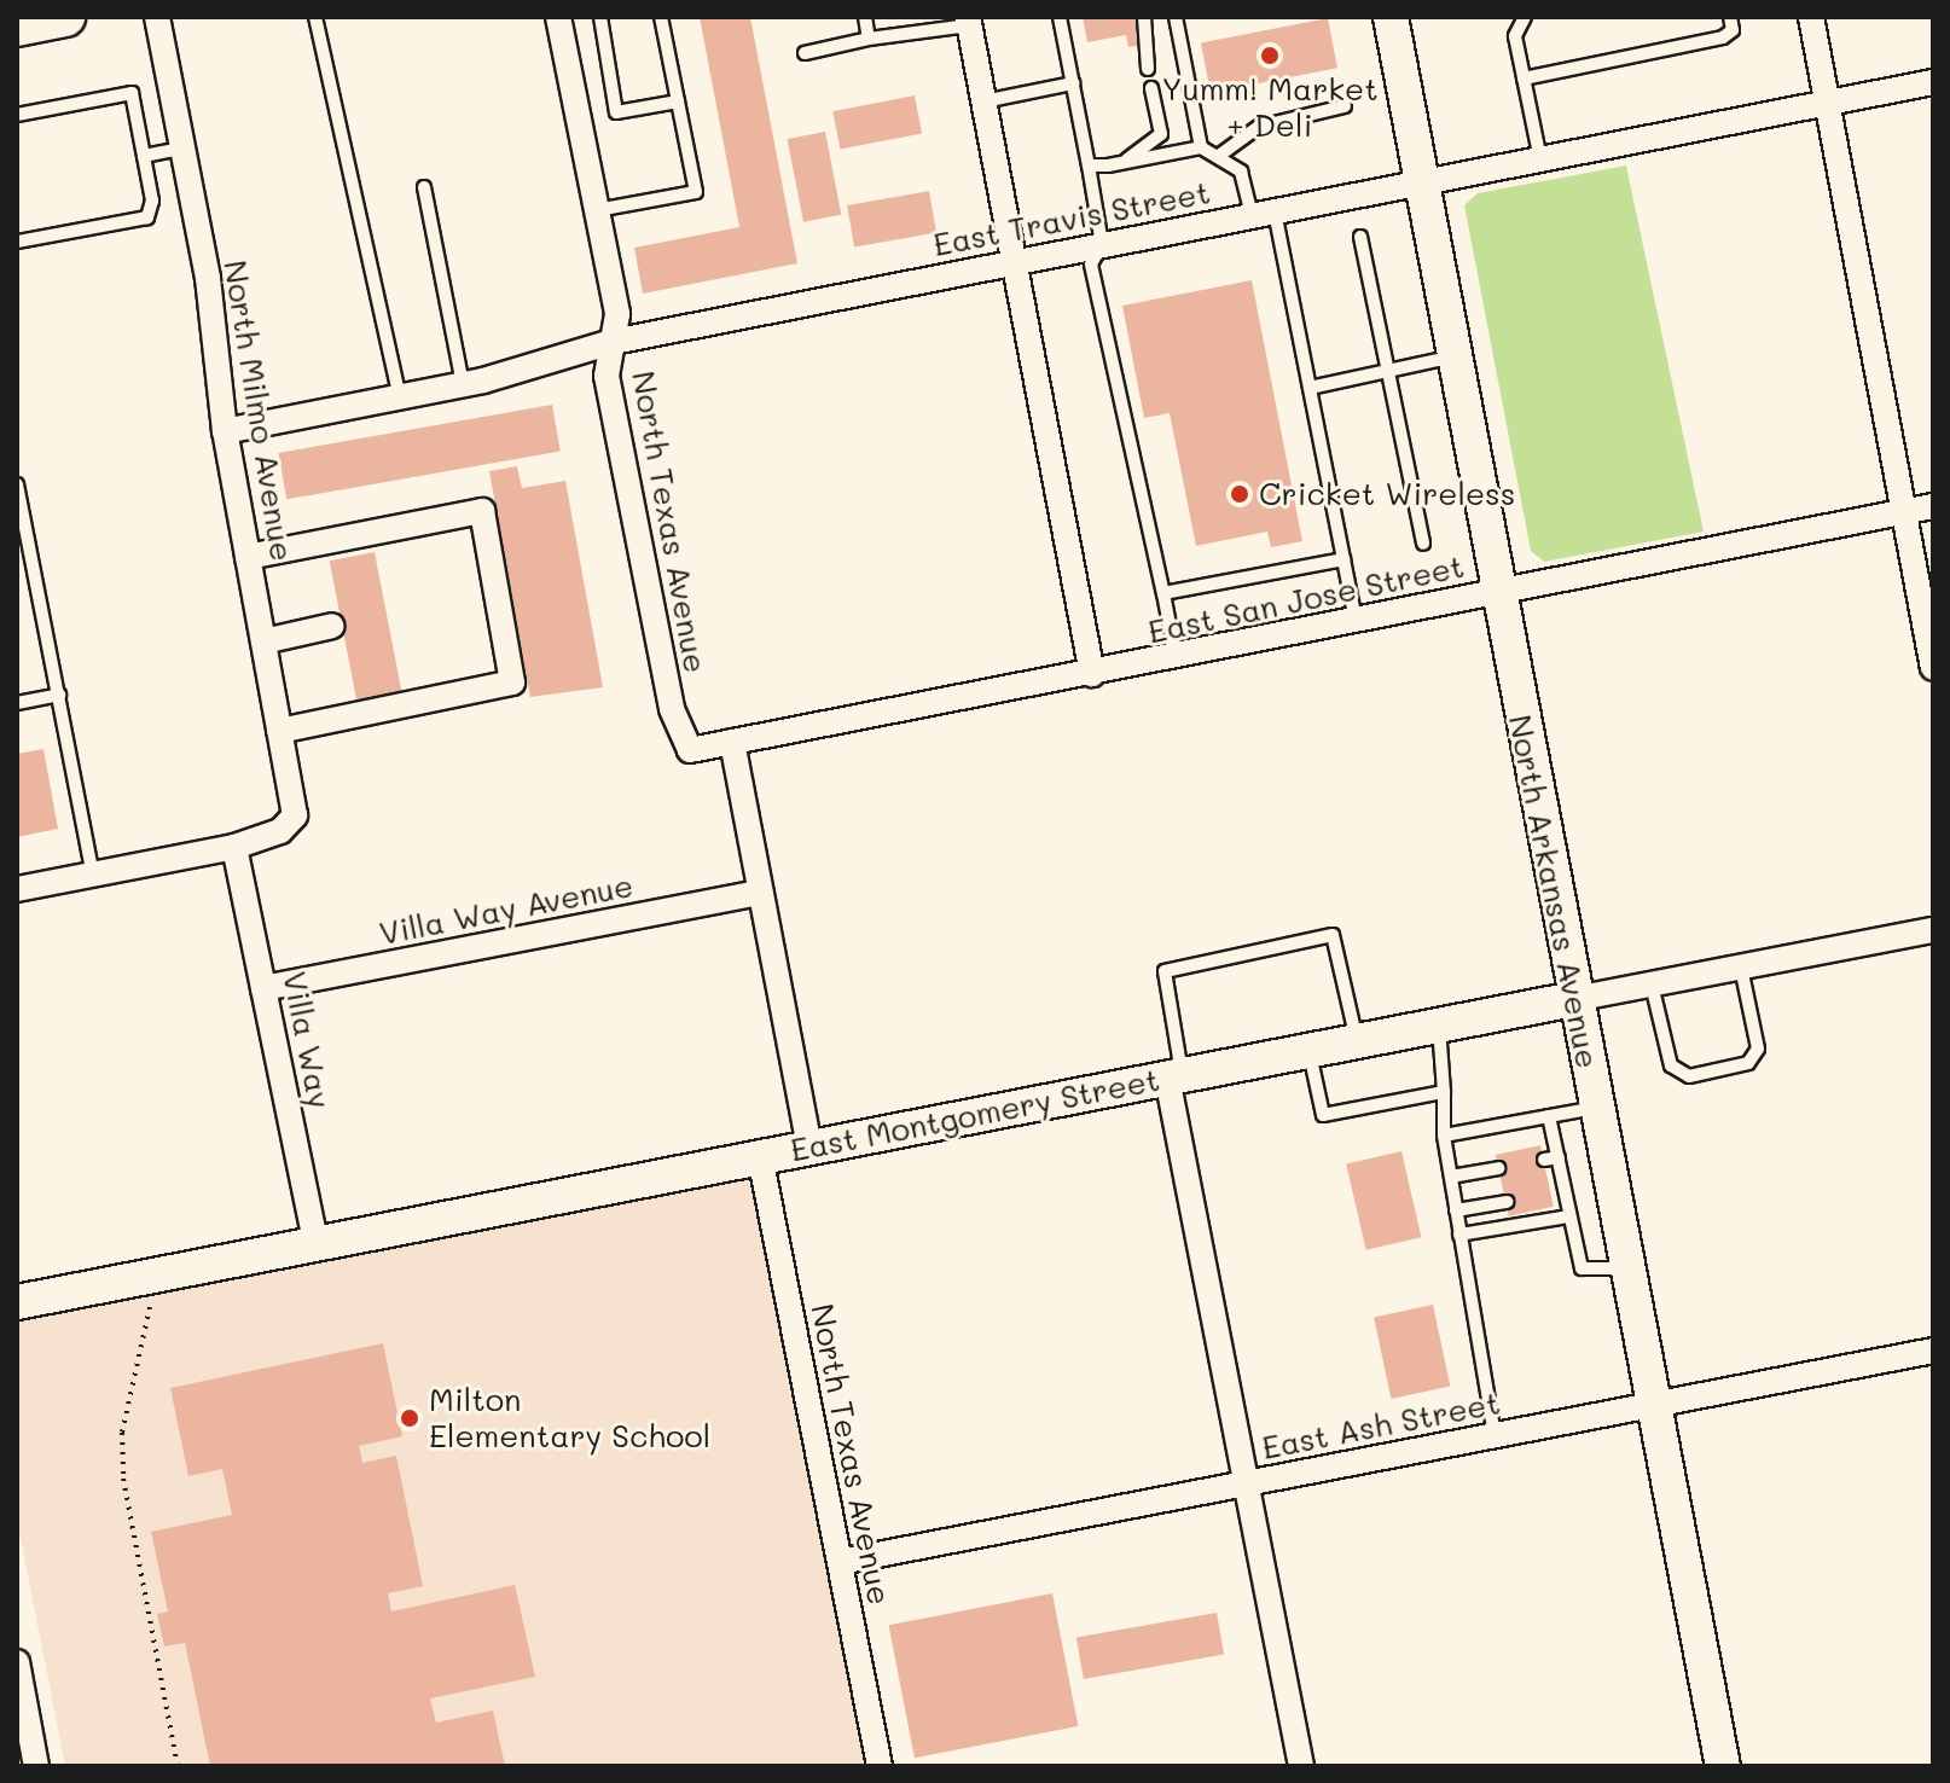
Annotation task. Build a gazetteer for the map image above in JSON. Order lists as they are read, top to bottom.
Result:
{
  "streets": {
    "main road": ["North Arkansas Avenue", "East Montgomery Street"],
    "street": [
      "East Travis Street",
      "North Milmo Avenue",
      "North Texas Avenue",
      "East San Jose Street",
      "Villa Way Avenue",
      "Villa Way",
      "East Ash Street"
    ]
  },
  "crossings": [
    ["East Travis Street", "North Milmo Avenue"],
    ["East Travis Street", "North Texas Avenue"],
    ["East Travis Street", "North Arkansas Avenue"],
    ["North Milmo Avenue", "Villa Way"],
    ["North Texas Avenue", "East San Jose Street"],
    ["North Texas Avenue", "East Montgomery Street"],
    ["North Texas Avenue", "East Ash Street"],
    ["East San Jose Street", "North Arkansas Avenue"],
    ["North Arkansas Avenue", "East Montgomery Street"],
    ["North Arkansas Avenue", "East Ash Street"],
    ["Villa Way Avenue", "Villa Way"],
    ["Villa Way", "East Montgomery Street"]
  ],
  "places": ["Yumm! Market + Deli", "Cricket Wireless", "Milton Elementary School"]
}
